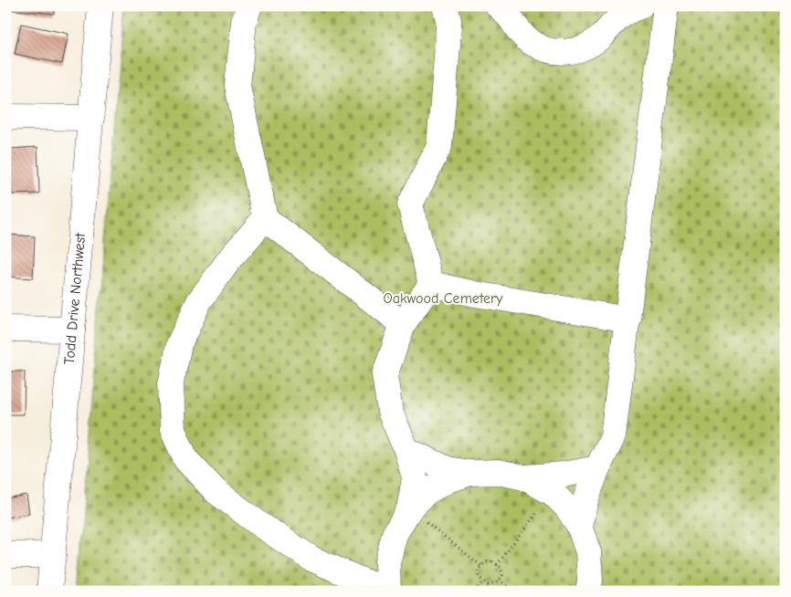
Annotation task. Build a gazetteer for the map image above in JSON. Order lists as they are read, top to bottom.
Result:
{
  "streets": {
    "street": ["Todd Drive Northwest"]
  },
  "parks": ["Oakwood Cemetery"]
}
